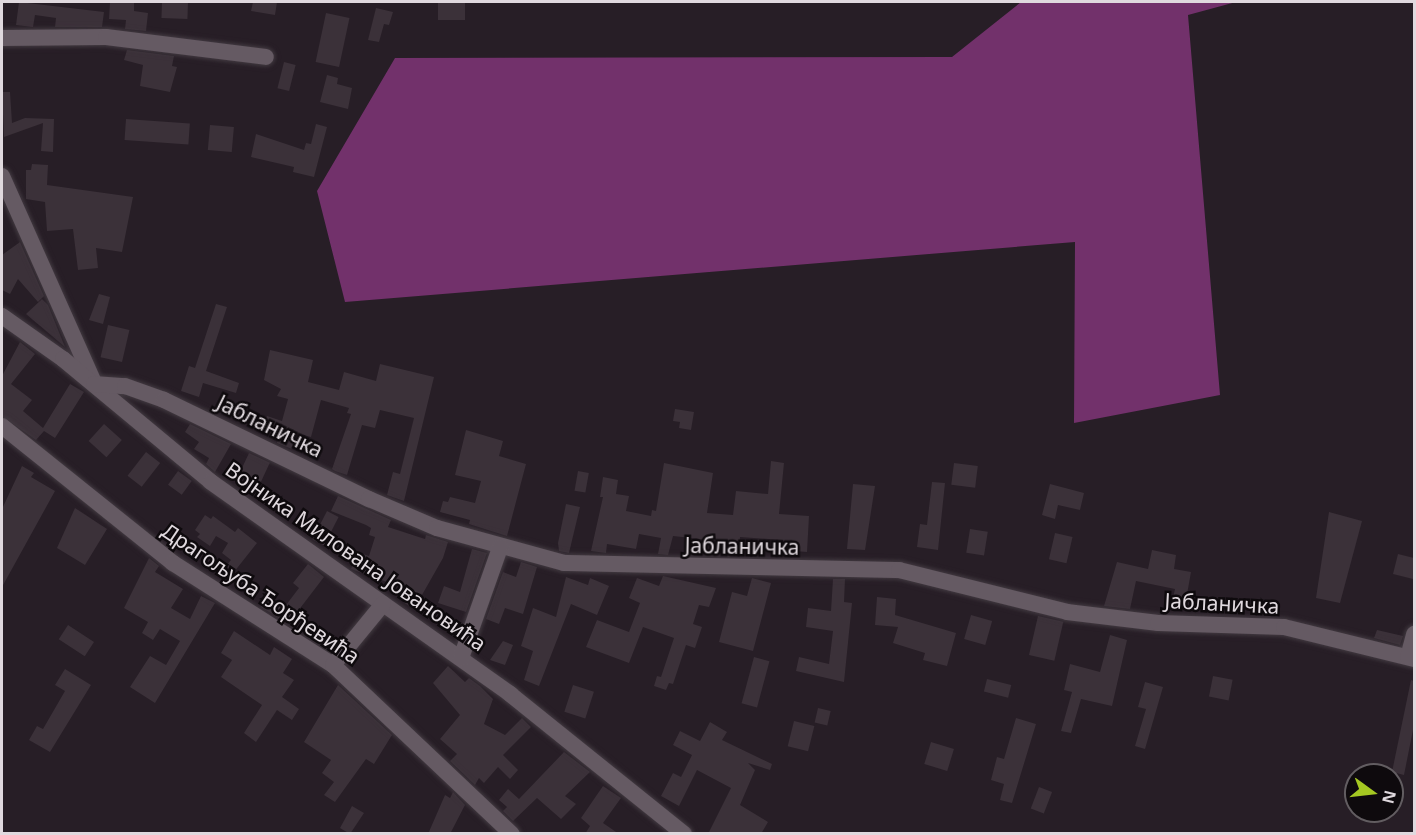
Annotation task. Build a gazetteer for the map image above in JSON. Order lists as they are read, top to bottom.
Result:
{
  "streets": {
    "street": ["Јабланичка", "Војника Милована Јовановића", "Драгољуба Ђорђевића"]
  },
  "crossings": [
    ["Јабланичка", "Војника Милована Јовановића"]
  ],
  "north": "right"
}
